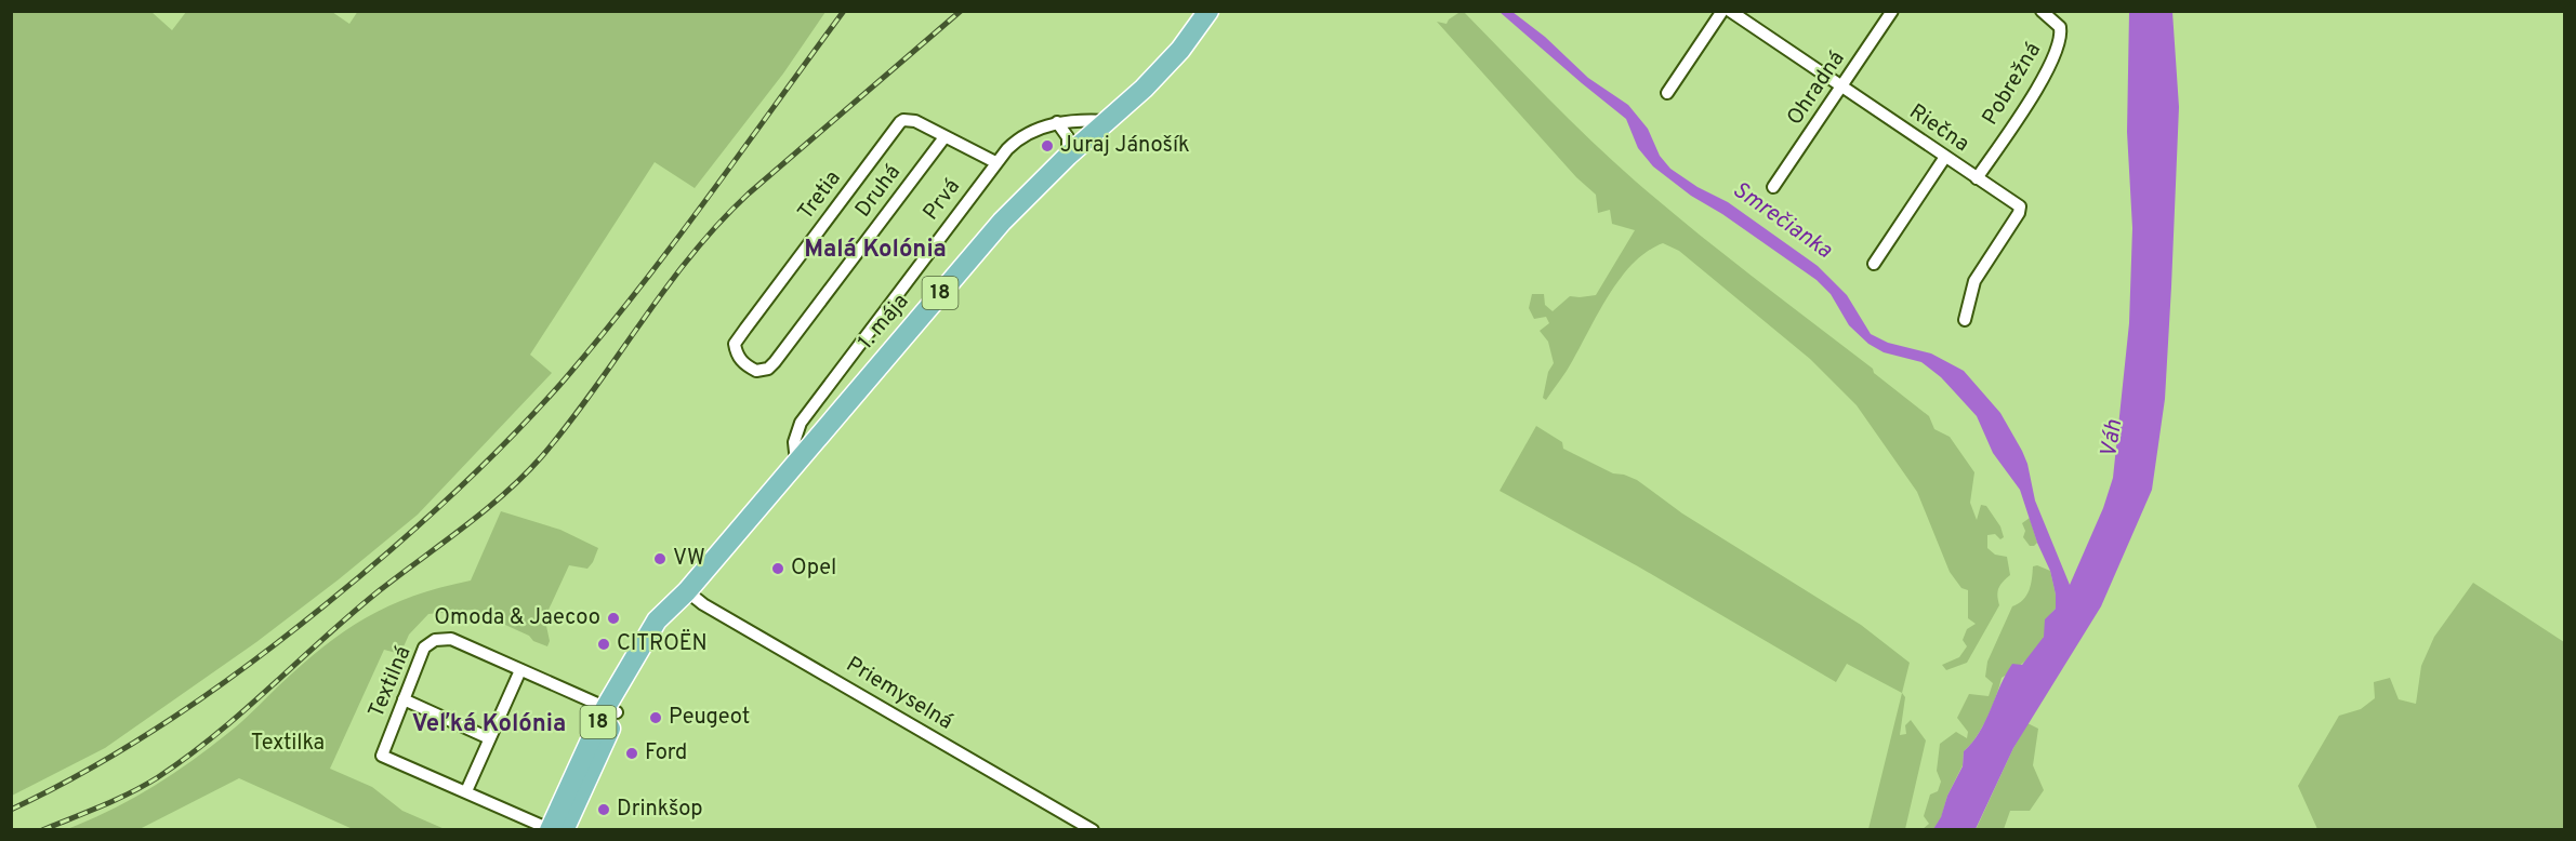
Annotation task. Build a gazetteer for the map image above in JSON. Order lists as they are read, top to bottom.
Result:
{
  "streets": {
    "main road": ["18", "1. mája"],
    "street": [
      "Pobrežná",
      "Ohradná",
      "Riečna",
      "Druhá",
      "Tretia",
      "Prvá",
      "Textilná",
      "Priemyselná"
    ]
  },
  "crossings": [
    ["Pobrežná", "Riečna"],
    ["Ohradná", "Riečna"],
    ["Druhá", "Tretia"],
    ["Prvá", "1. mája"],
    ["1. mája", "Textilná"],
    ["1. mája", "Priemyselná"]
  ],
  "districts": ["Malá Kolónia", "Veľká Kolónia"],
  "water": ["Smrečianka", "Váh"],
  "parks": ["Textilka"],
  "places": [
    "Juraj Jánošík",
    "VW",
    "Opel",
    "Omoda & Jaecoo",
    "CITROËN",
    "Peugeot",
    "Ford",
    "Drinkšop"
  ]
}
